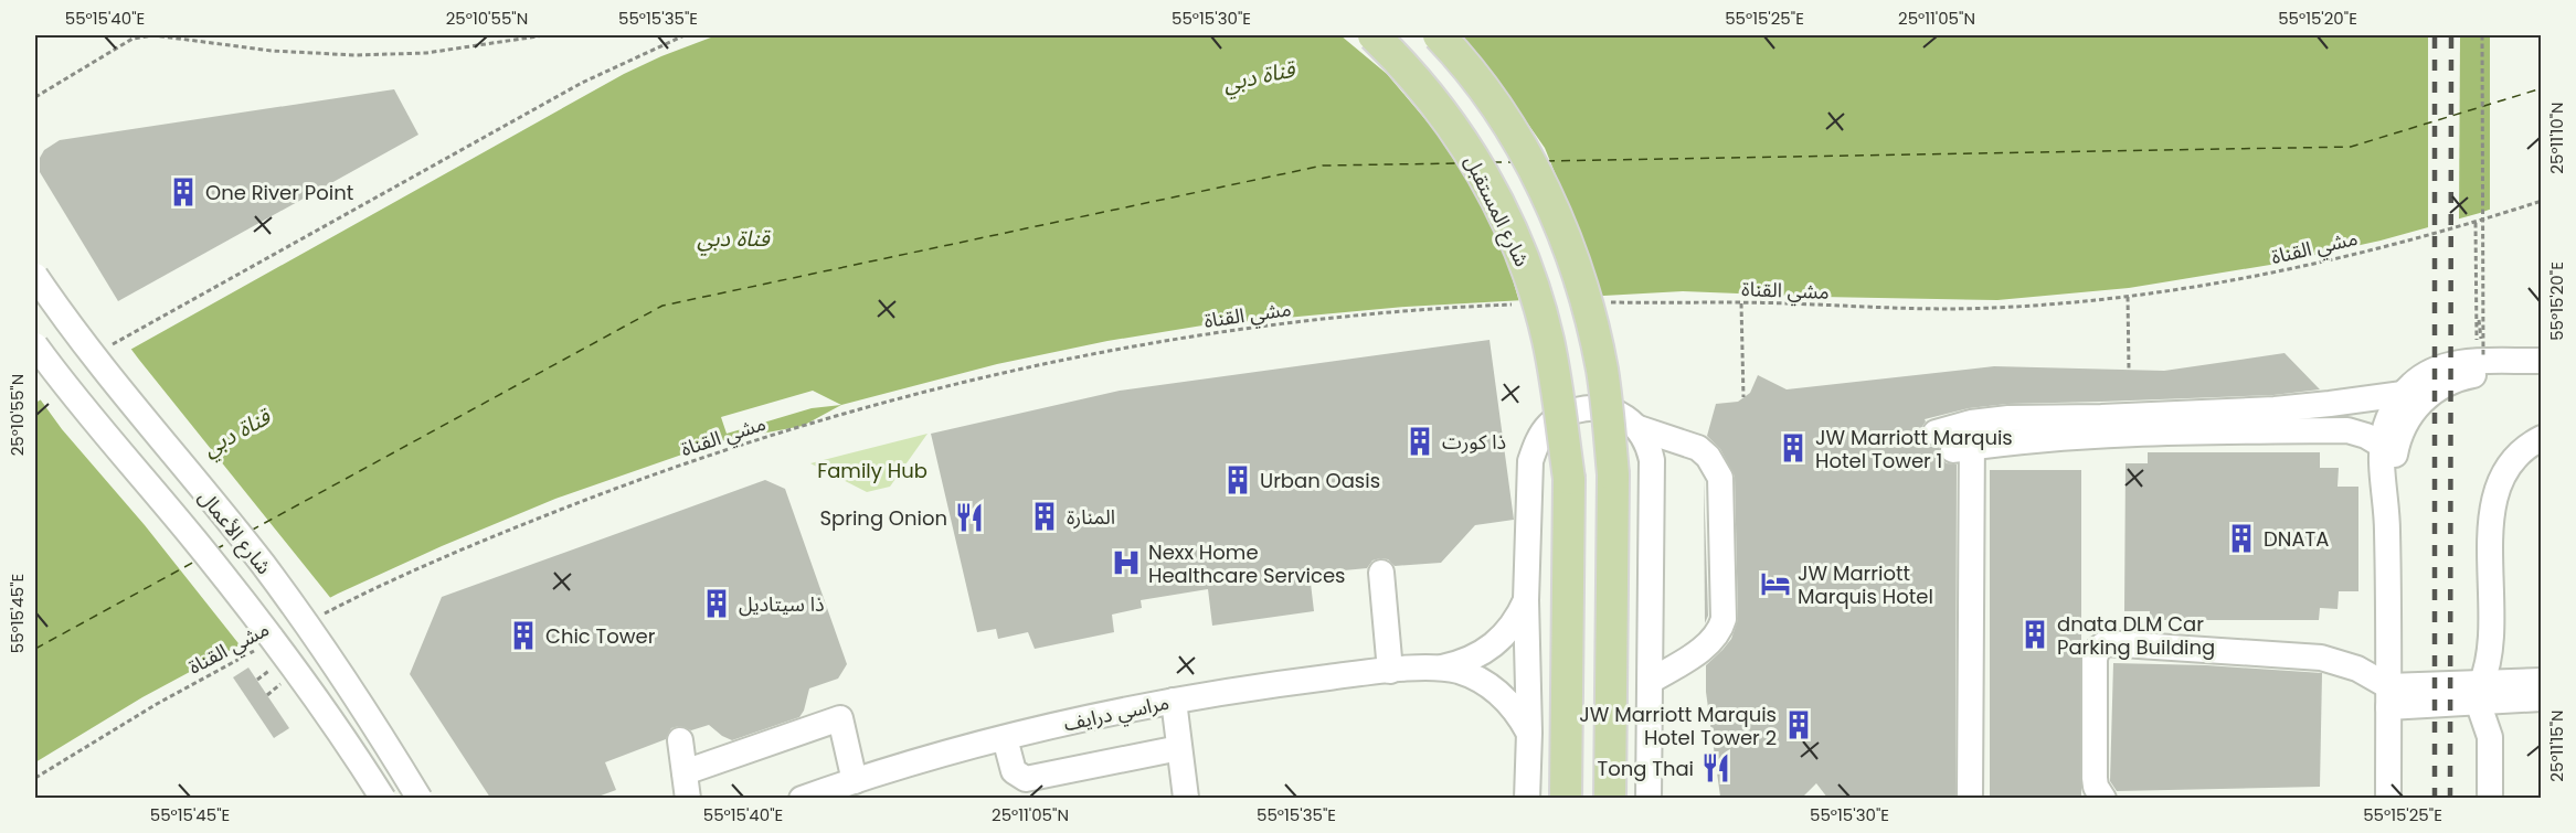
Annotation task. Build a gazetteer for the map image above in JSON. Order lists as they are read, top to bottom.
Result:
{
  "streets": {
    "main road": ["شارع المستقبل"],
    "street": ["شارع الأعمال", "مراسي درايف"],
    "path": ["مشي القناة"]
  },
  "water": ["قناة دبي"],
  "parks": ["Family Hub"],
  "places": {
    "building": [
      "One River Point",
      "ذا كورت",
      "JW Marriott Marquis Hotel Tower 1",
      "Urban Oasis",
      "المنارة",
      "DNATA",
      "ذا سيتاديل",
      "dnata DLM Car Parking Building",
      "Chic Tower",
      "JW Marriott Marquis Hotel Tower 2"
    ],
    "restaurant": ["Spring Onion", "Tong Thai"],
    "hospital": ["Nexx Home Healthcare Services"],
    "hotel": ["JW Marriott Marquis Hotel"]
  },
  "coordinates": [
    "55°15'40\"E",
    "25°10'55\"N",
    "55°15'35\"E",
    "55°15'30\"E",
    "55°15'25\"E",
    "25°11'05\"N",
    "55°15'20\"E",
    "25°11'10\"N",
    "55°15'45\"E",
    "25°11'15\"N"
  ]
}
